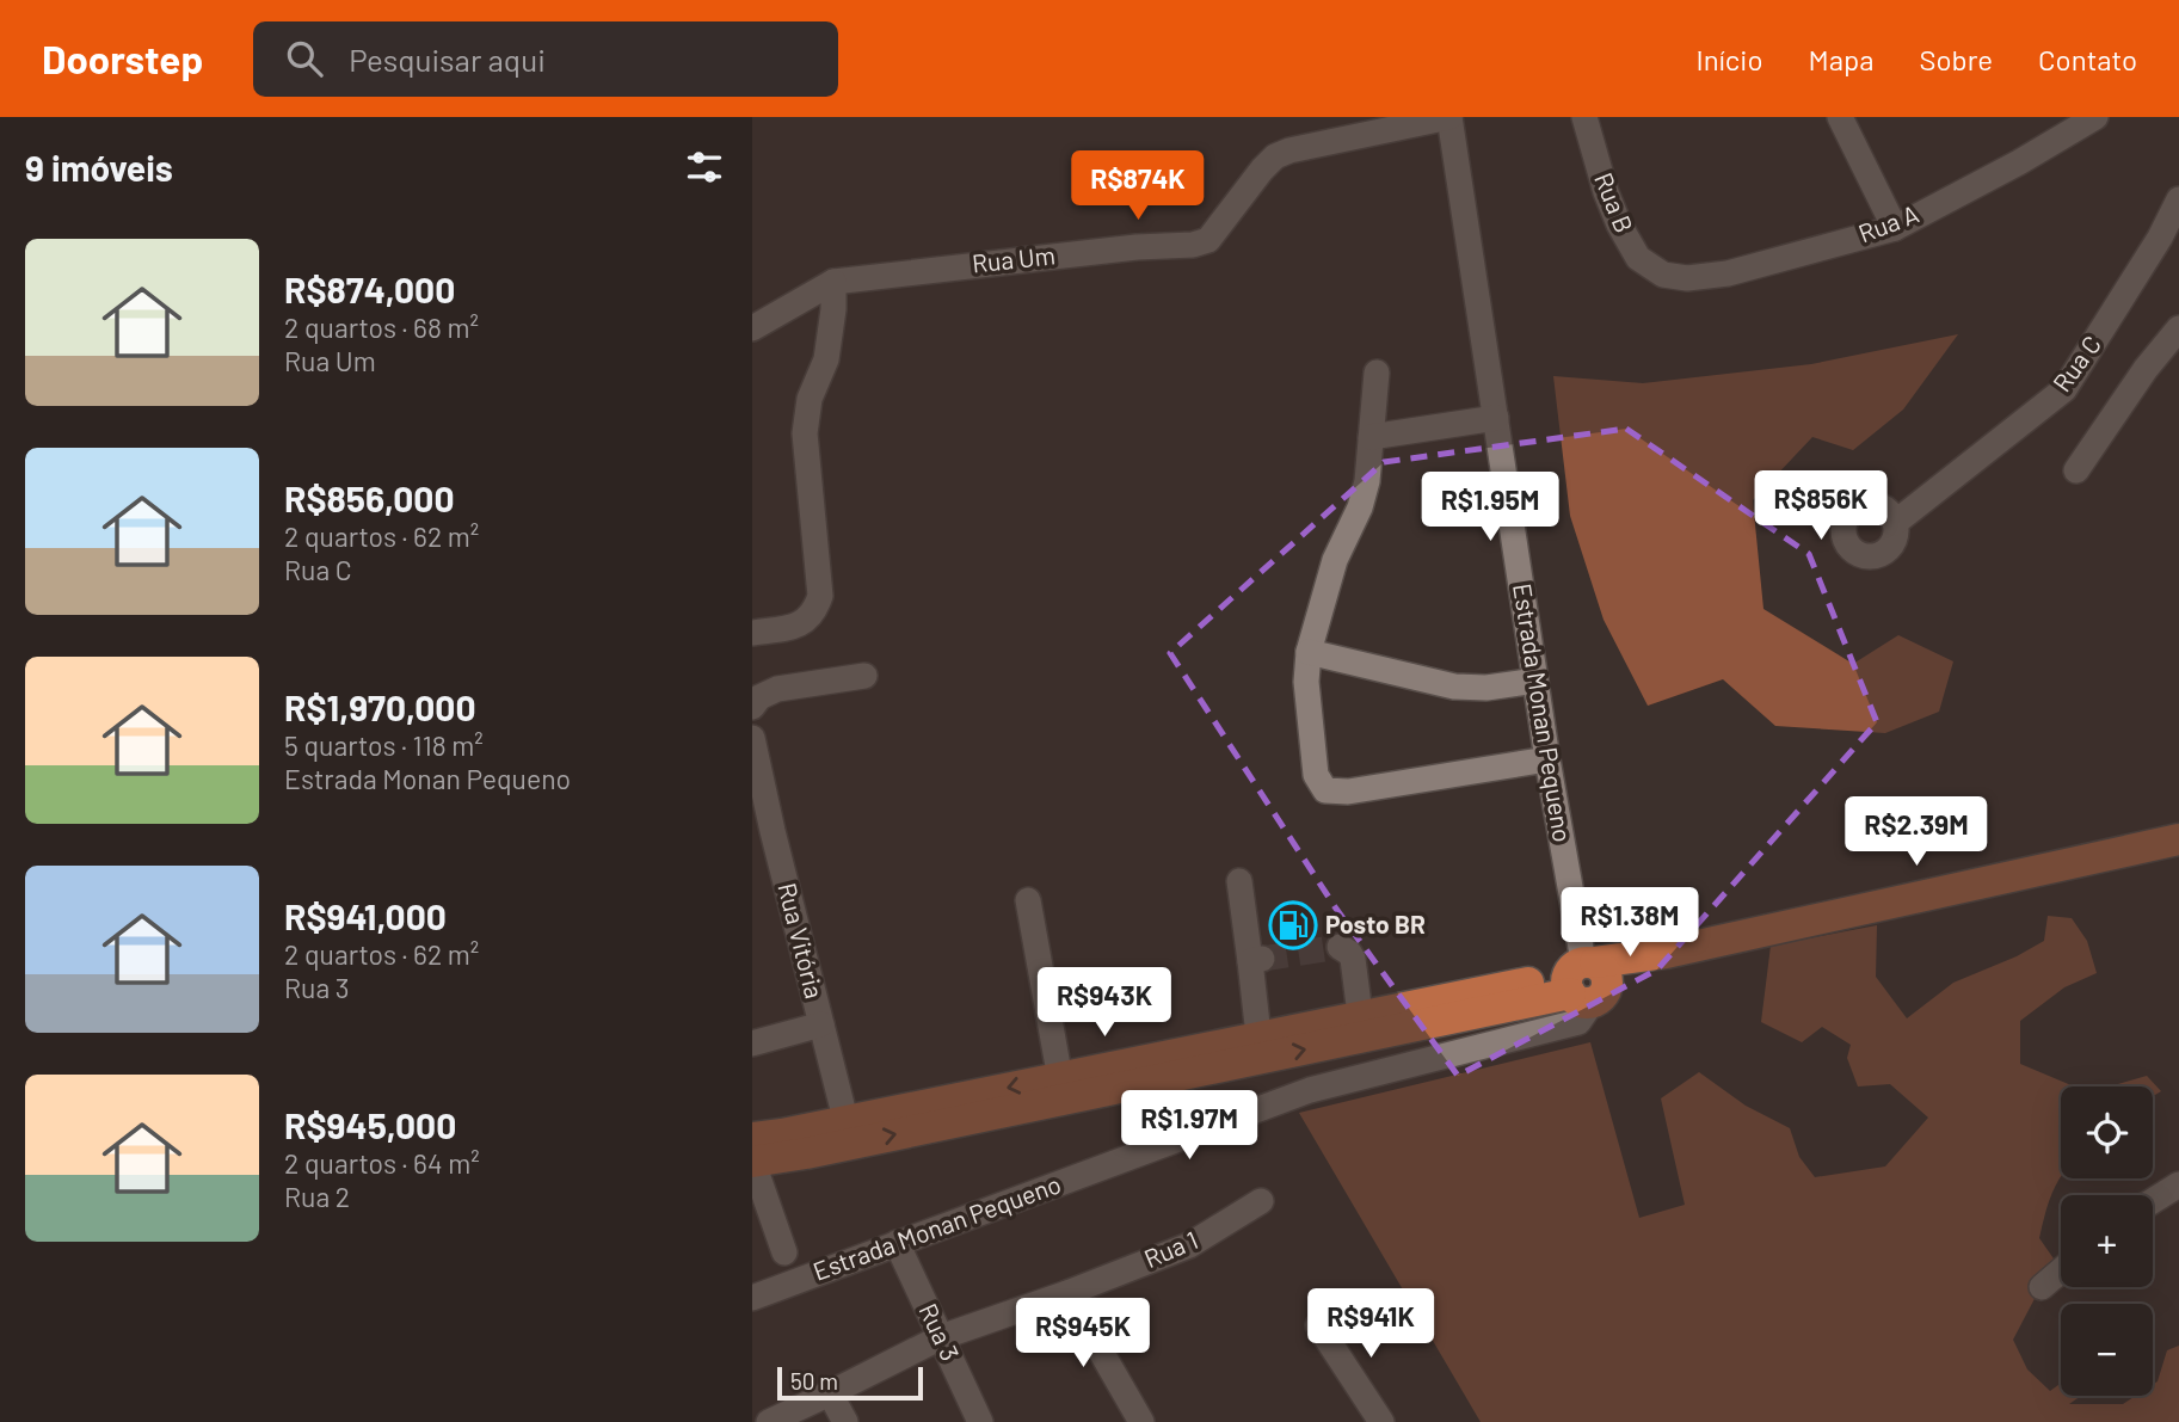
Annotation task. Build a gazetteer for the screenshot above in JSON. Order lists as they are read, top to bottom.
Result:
{
  "streets": {
    "street": [
      "Rua B",
      "Rua A",
      "Rua Um",
      "Rua C",
      "Estrada Monan Pequeno",
      "Rua Vitória",
      "Rua 1",
      "Rua 3"
    ]
  },
  "crossings": [
    ["Rua B", "Rua A"],
    ["Rua Um", "Estrada Monan Pequeno"],
    ["Estrada Monan Pequeno", "Rua 3"],
    ["Rua 1", "Rua 3"]
  ],
  "places": {
    "fuel station": ["Posto BR"]
  },
  "scale_bar": "50 m",
  "page": {
    "header": "Doorstep",
    "search": "Pesquisar aqui",
    "nav": [
      "Início",
      "Mapa",
      "Sobre",
      "Contato"
    ],
    "heading": "9 imóveis",
    "price": [
      "R$874K",
      "R$856K",
      "R$1.95M",
      "R$2.39M",
      "R$1.38M",
      "R$943K",
      "R$1.97M",
      "R$941K",
      "R$945K"
    ],
    "list": [
      {
        "name": "R$874,000",
        "note": "2 quartos · 68 m² · Rua Um"
      },
      {
        "name": "R$856,000",
        "note": "2 quartos · 62 m² · Rua C"
      },
      {
        "name": "R$1,970,000",
        "note": "5 quartos · 118 m² · Estrada Monan Pequeno"
      },
      {
        "name": "R$941,000",
        "note": "2 quartos · 62 m² · Rua 3"
      },
      {
        "name": "R$945,000",
        "note": "2 quartos · 64 m² · Rua 2"
      }
    ],
    "map_buttons": ["+", "−"],
    "scale": "50 m"
  }
}
